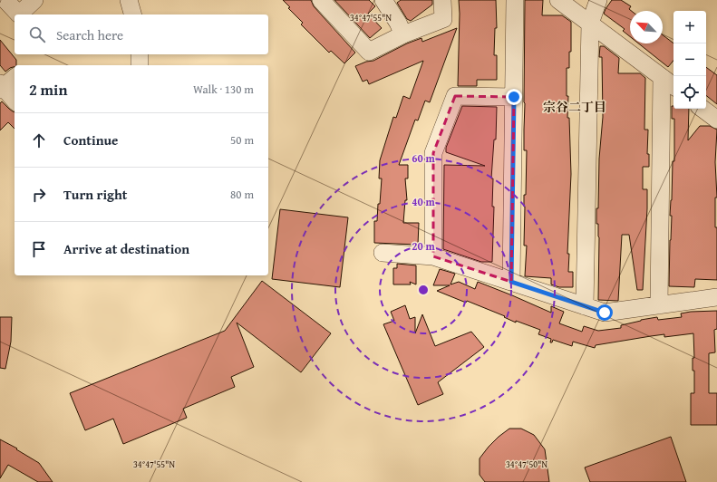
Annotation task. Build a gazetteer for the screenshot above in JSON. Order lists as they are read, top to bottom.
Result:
{
  "districts": ["宗谷二丁目"],
  "north": "top left",
  "page": {
    "map_buttons": ["+", "−"],
    "search": "Search here",
    "heading": ["2 min", "Walk · 130 m"],
    "list": [
      ["Continue", "50 m"],
      ["Turn right", "80 m"],
      "Arrive at destination"
    ]
  },
  "coordinates": ["34°47'55\"N", "34°47'50\"N"],
  "rings": ["60 m", "40 m", "20 m"]
}
